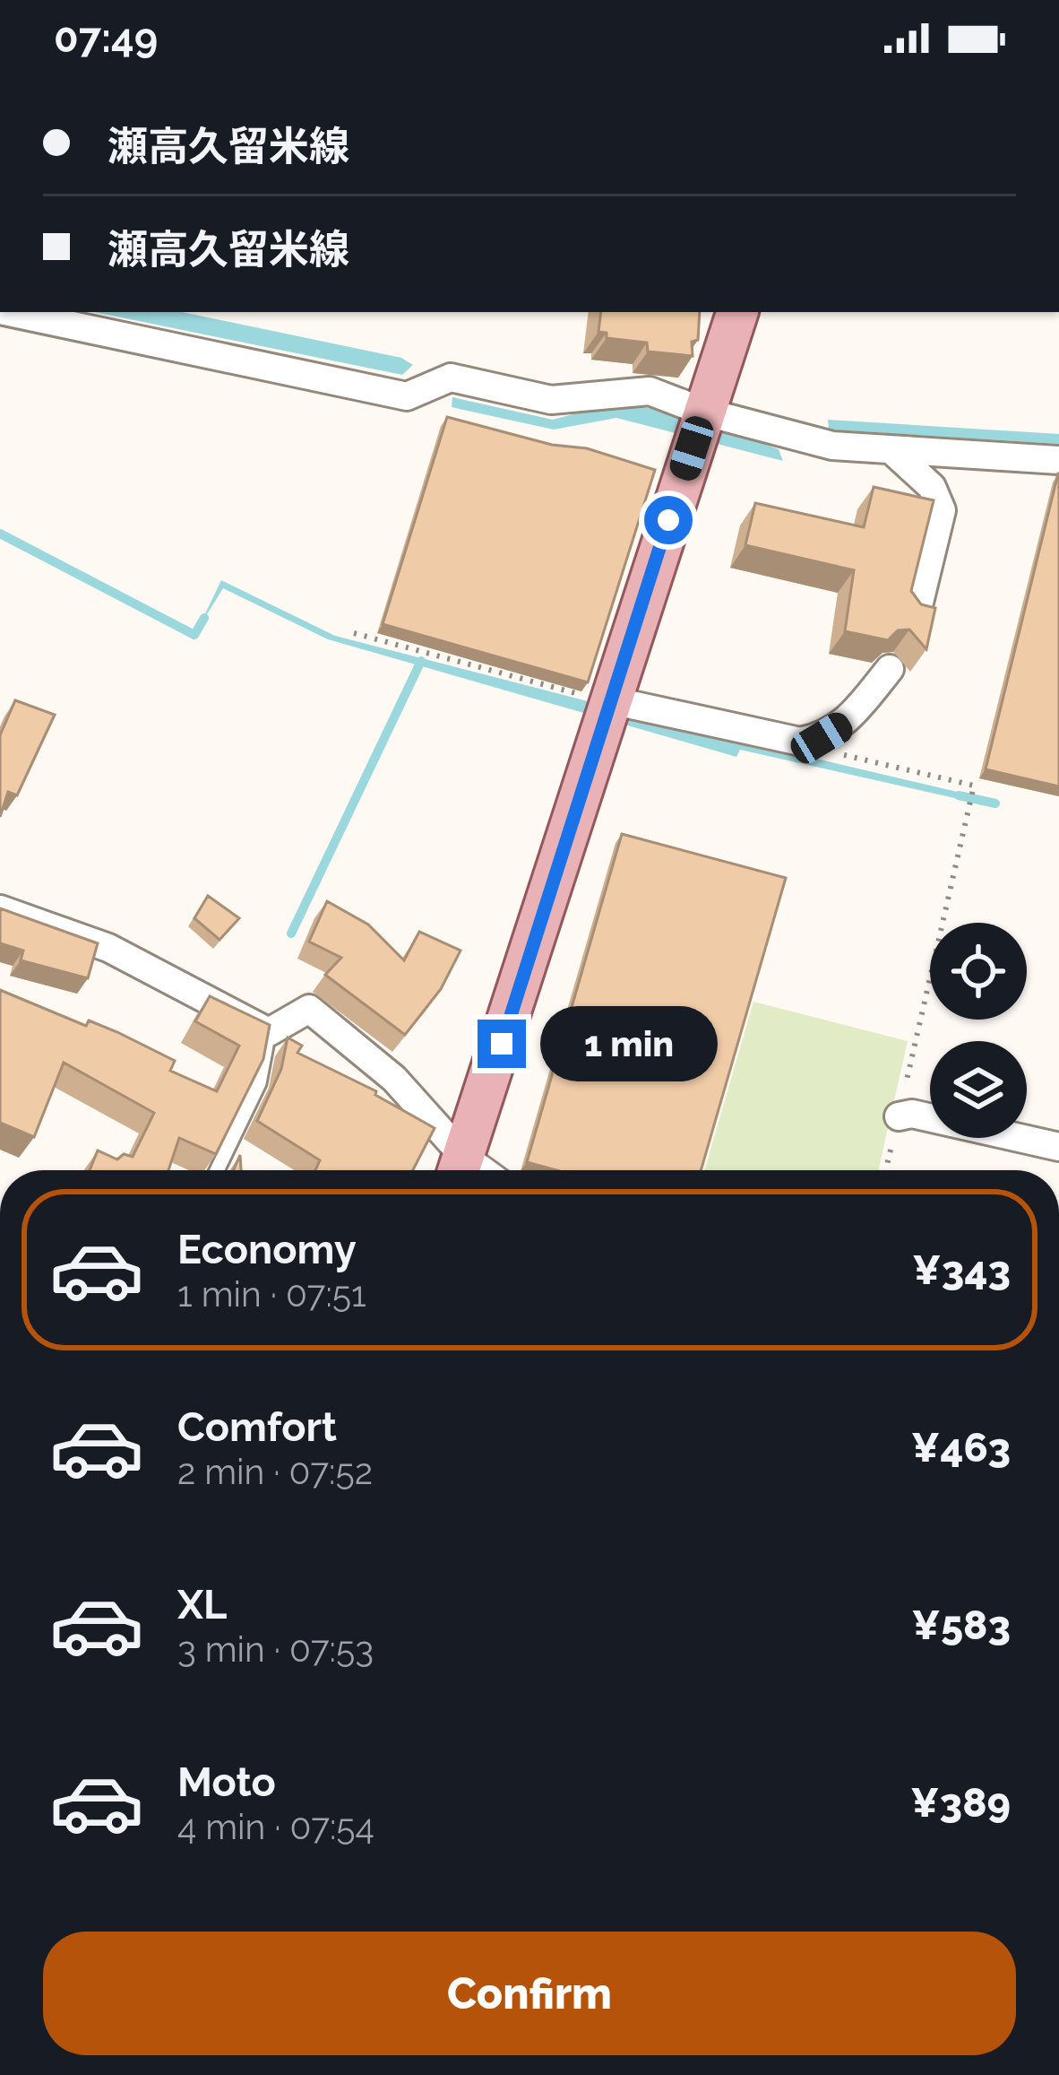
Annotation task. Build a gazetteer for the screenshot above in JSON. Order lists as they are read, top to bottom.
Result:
{
  "page": {
    "status": "07:49",
    "banner": ["瀬高久留米線", "瀬高久留米線"],
    "bubble": "1 min",
    "list": [
      {
        "name": "Economy",
        "note": "1 min · 07:51",
        "value": "¥343"
      },
      {
        "name": "Comfort",
        "note": "2 min · 07:52",
        "value": "¥463"
      },
      {
        "name": "XL",
        "note": "3 min · 07:53",
        "value": "¥583"
      },
      {
        "name": "Moto",
        "note": "4 min · 07:54",
        "value": "¥389"
      }
    ],
    "buttons": "Confirm"
  }
}
